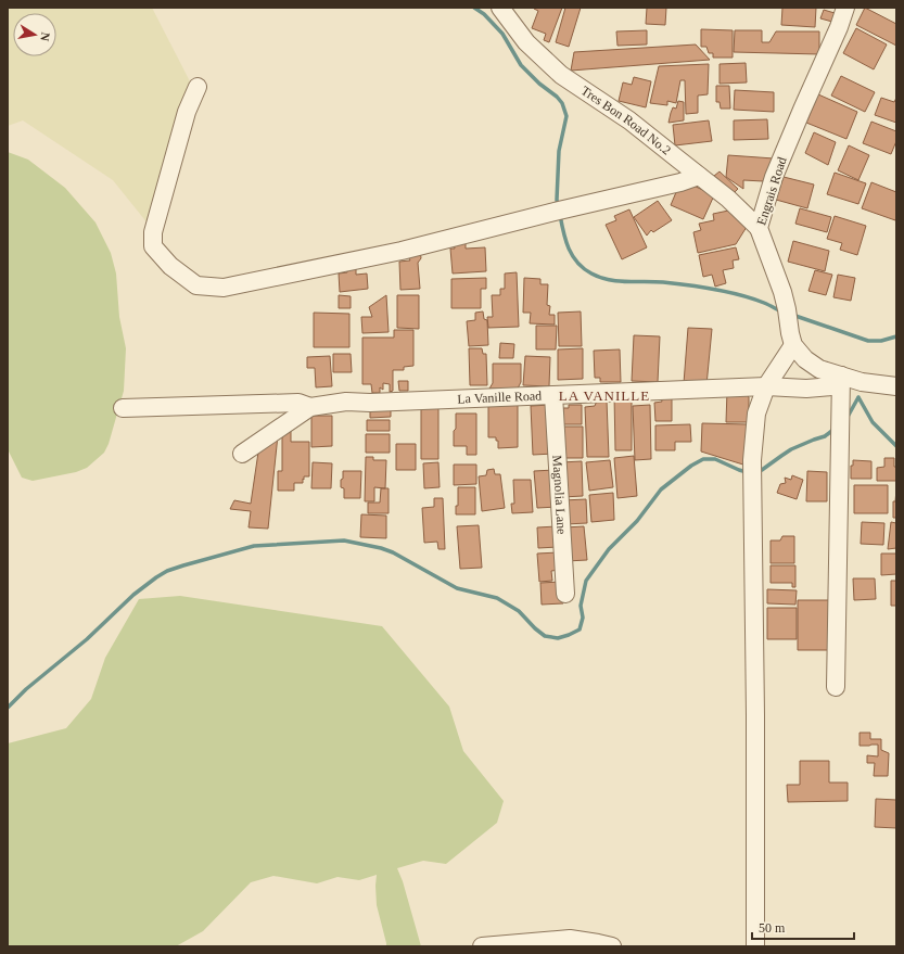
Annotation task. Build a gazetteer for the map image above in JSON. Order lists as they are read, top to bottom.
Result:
{
  "streets": {
    "street": [
      "Tres Bon Road No.2",
      "Engrais Road",
      "La Vanille Road",
      "Magnolia Lane"
    ]
  },
  "crossings": [
    ["Tres Bon Road No.2", "Engrais Road"],
    ["La Vanille Road", "Magnolia Lane"]
  ],
  "districts": ["LA VANILLE"],
  "scale_bar": "50 m",
  "north": "right"
}
